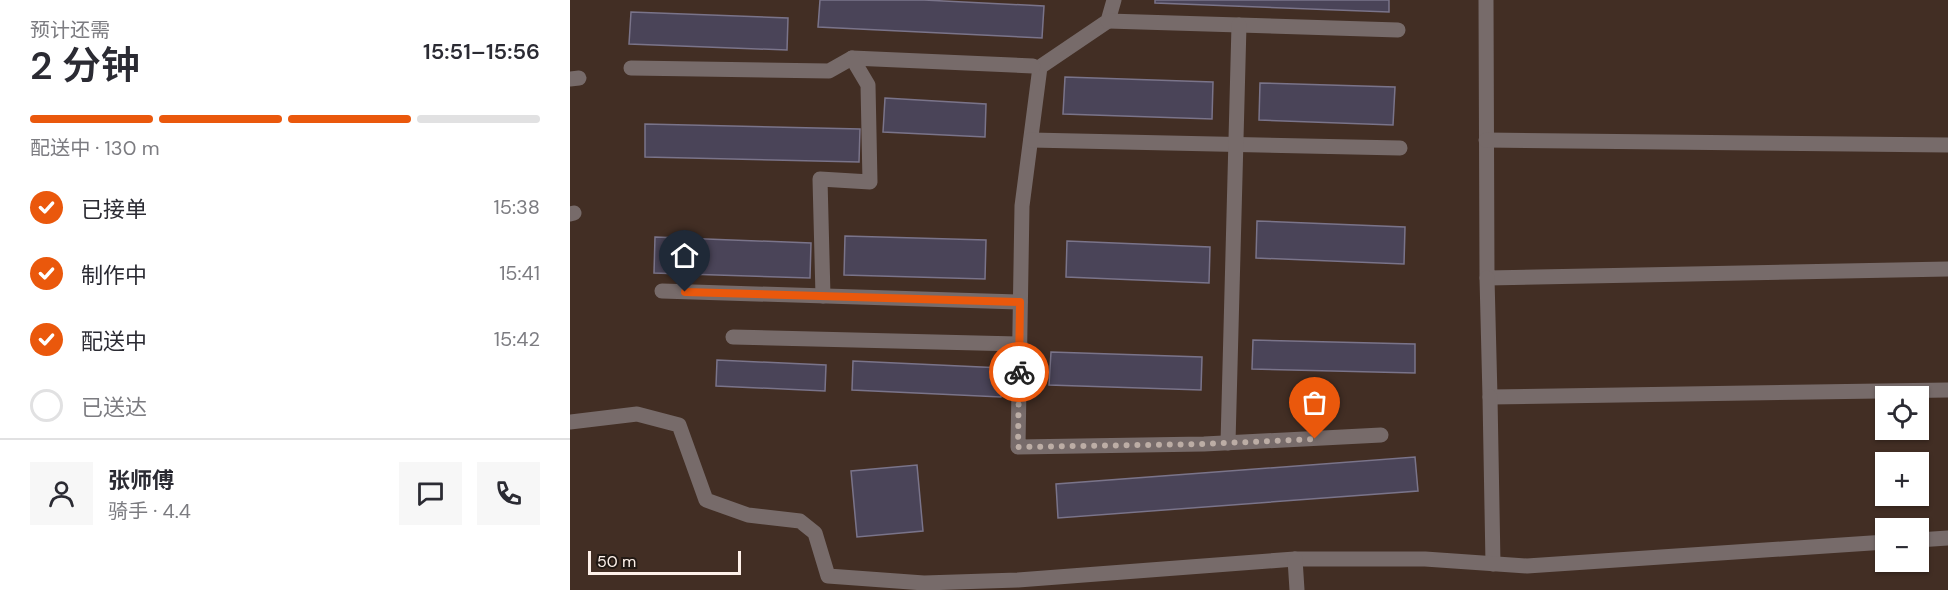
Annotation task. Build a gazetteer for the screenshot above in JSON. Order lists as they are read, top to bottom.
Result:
{
  "scale_bar": "50 m",
  "page": {
    "heading": ["2 分钟", "预计还需", "15:51–15:56"],
    "panel": ["张师傅", "骑手 · 4.4"],
    "bar": "配送中 · 130 m",
    "list": [
      ["已接单", "15:38"],
      ["制作中", "15:41"],
      ["配送中", "15:42"],
      "已送达"
    ],
    "map_buttons": ["+", "−"],
    "scale": "50 m"
  }
}
